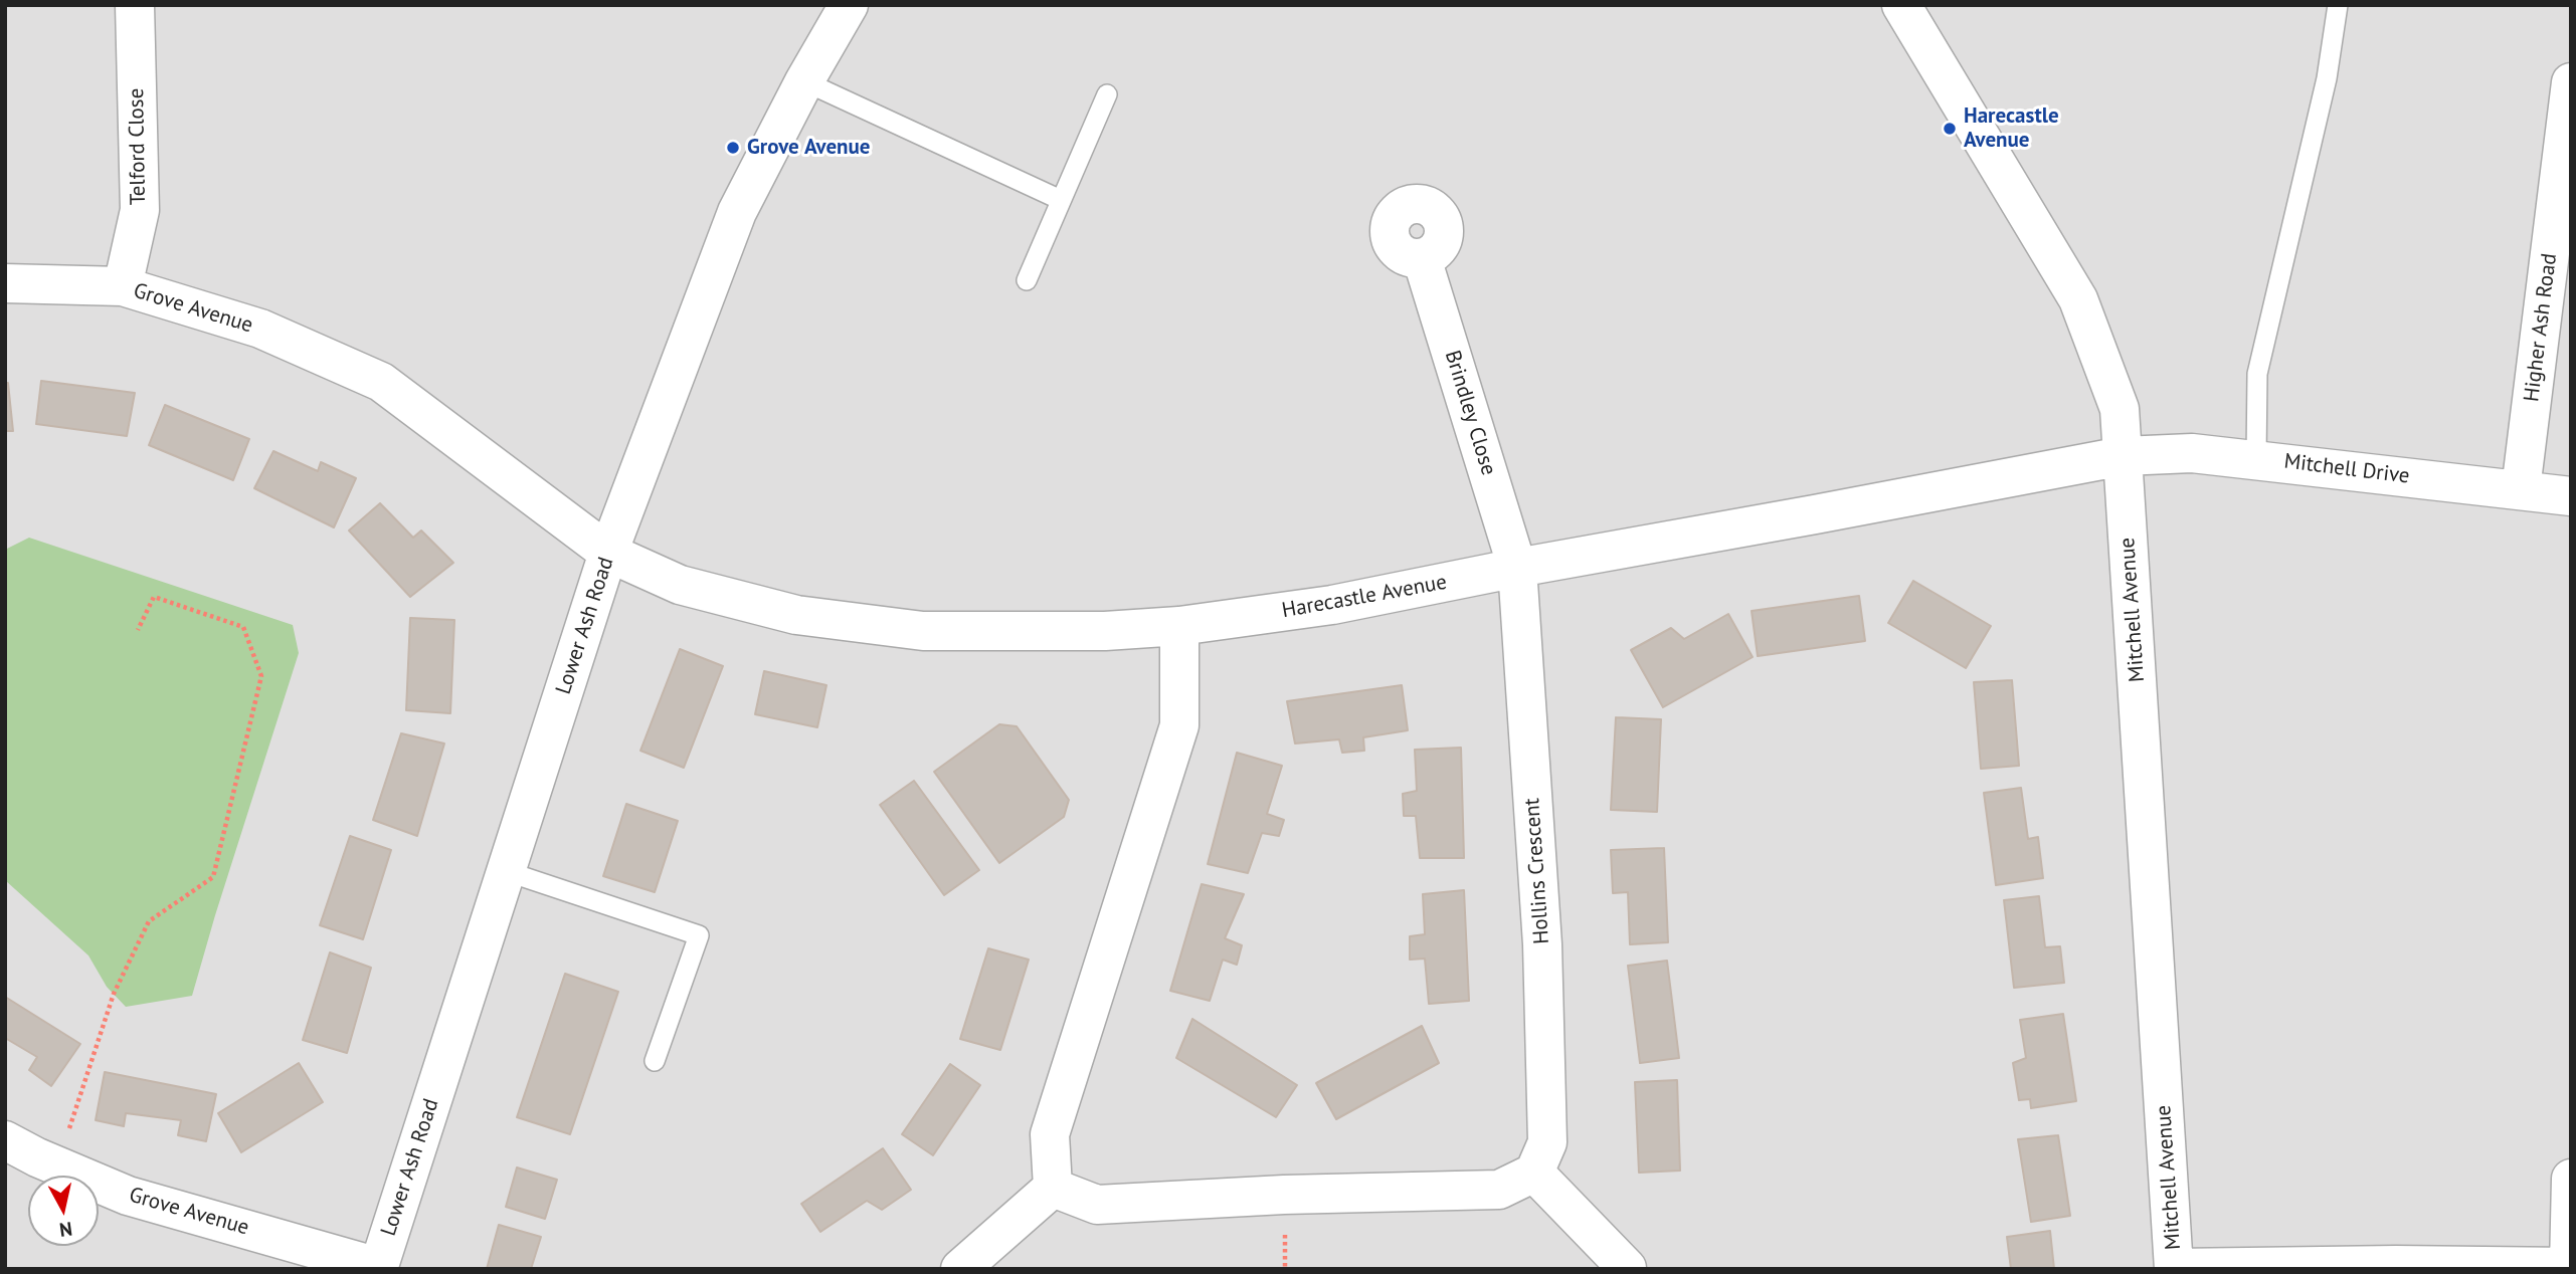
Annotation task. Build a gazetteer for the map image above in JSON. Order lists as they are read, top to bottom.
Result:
{
  "streets": {
    "street": [
      "Telford Close",
      "Grove Avenue",
      "Higher Ash Road",
      "Brindley Close",
      "Mitchell Drive",
      "Harecastle Avenue",
      "Mitchell Avenue",
      "Lower Ash Road",
      "Hollins Crescent"
    ]
  },
  "crossings": [
    ["Telford Close", "Grove Avenue"],
    ["Grove Avenue", "Harecastle Avenue"],
    ["Grove Avenue", "Lower Ash Road"],
    ["Higher Ash Road", "Mitchell Drive"],
    ["Brindley Close", "Harecastle Avenue"],
    ["Brindley Close", "Hollins Crescent"],
    ["Mitchell Drive", "Harecastle Avenue"],
    ["Mitchell Drive", "Mitchell Avenue"],
    ["Harecastle Avenue", "Mitchell Avenue"],
    ["Harecastle Avenue", "Lower Ash Road"],
    ["Harecastle Avenue", "Hollins Crescent"]
  ],
  "places": ["Harecastle Avenue", "Grove Avenue"],
  "north": "bottom"
}
